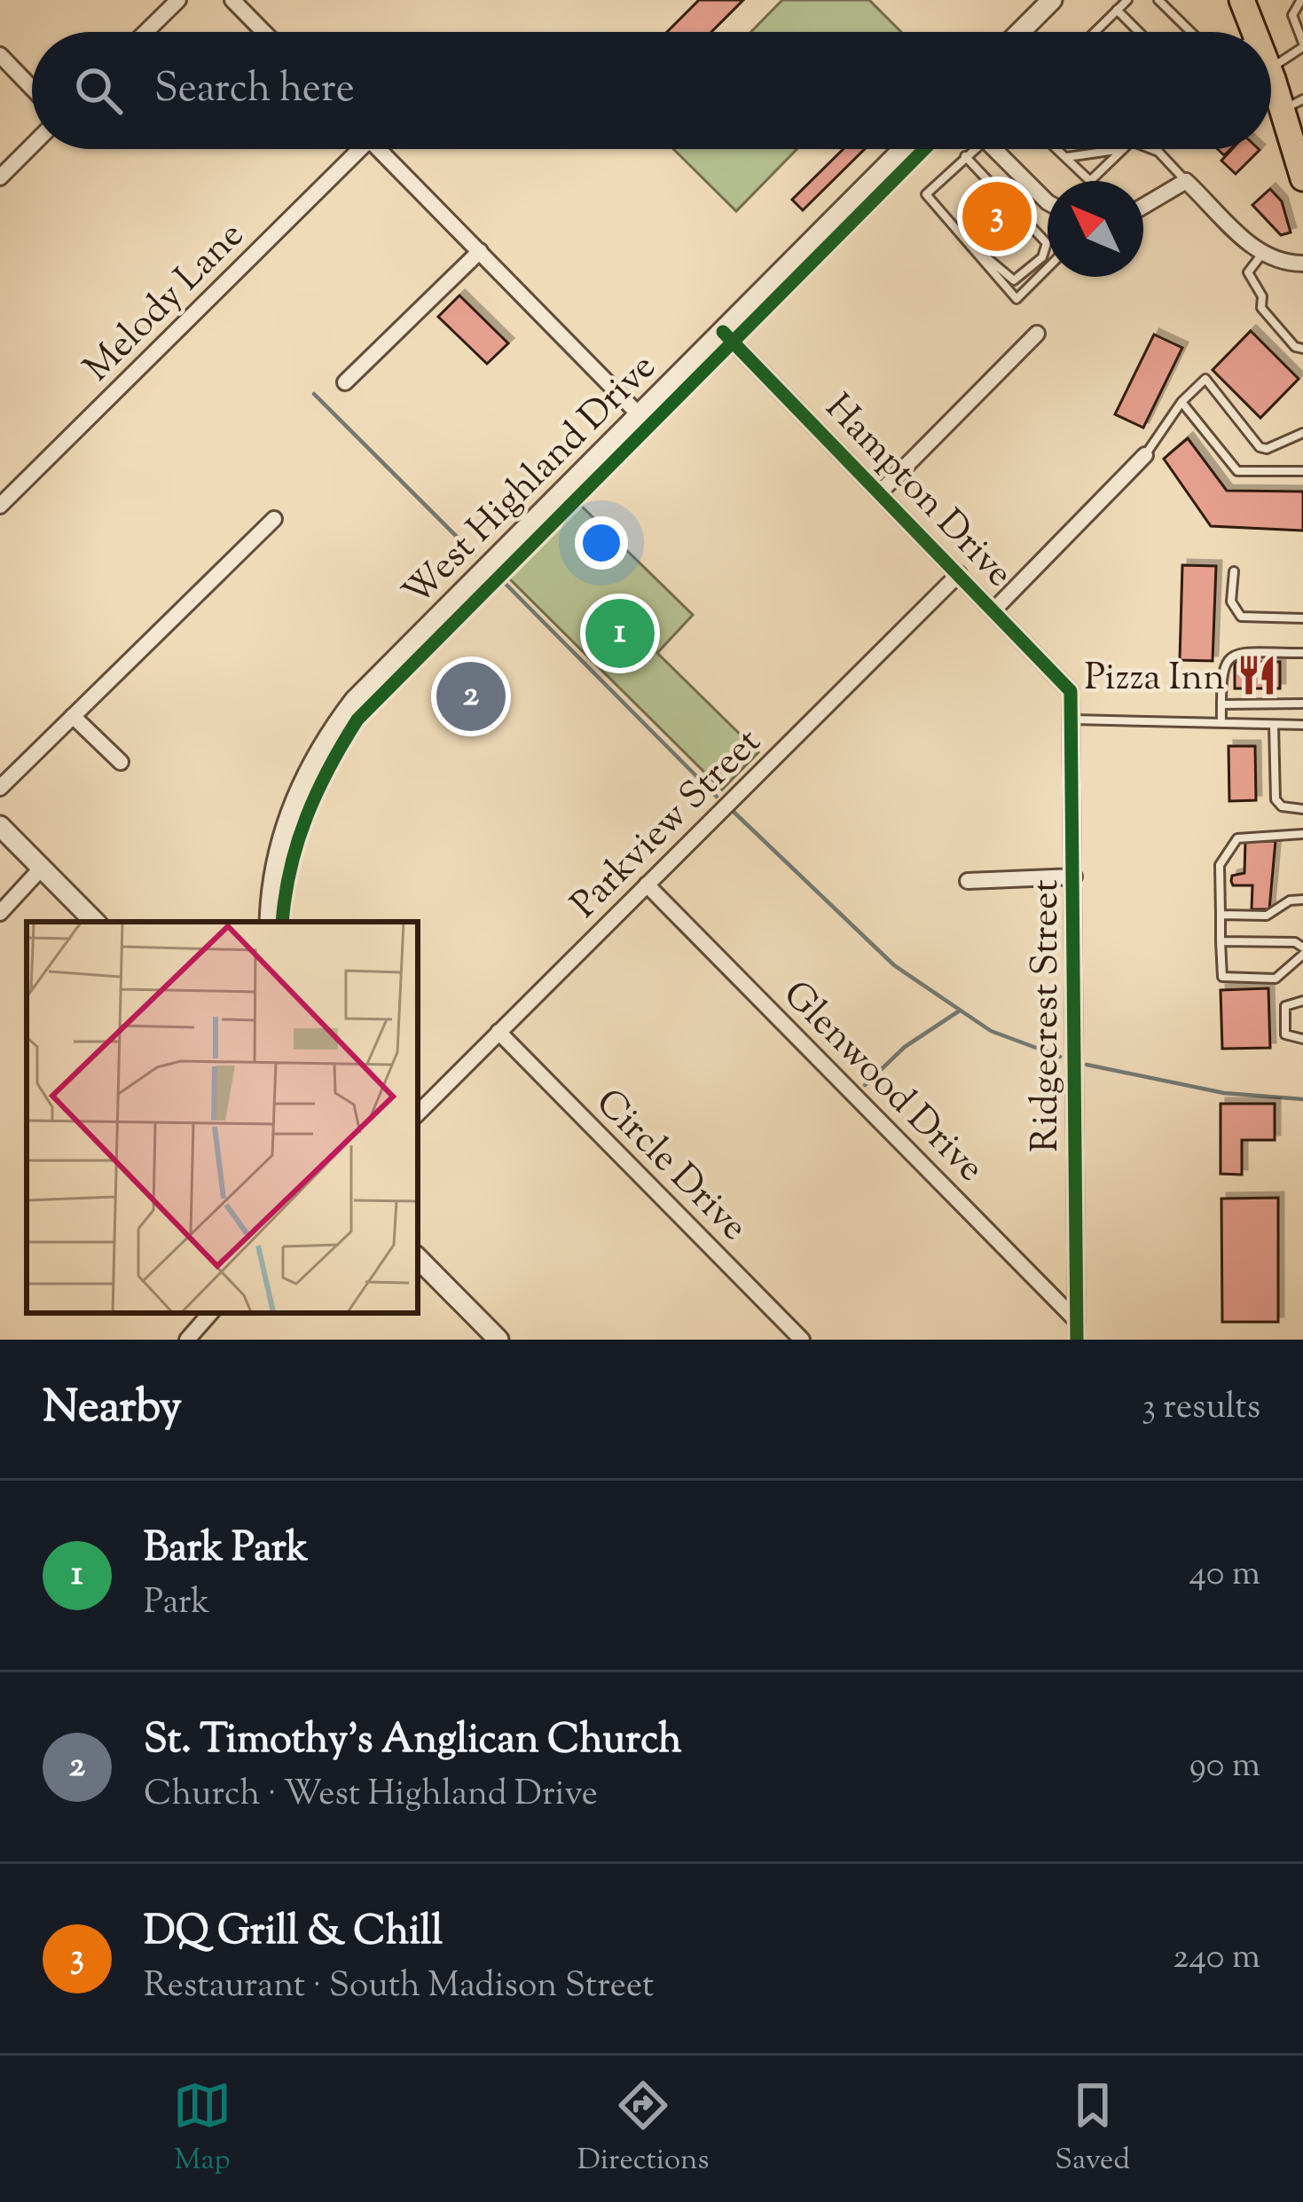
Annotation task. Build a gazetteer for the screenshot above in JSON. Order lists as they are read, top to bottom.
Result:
{
  "streets": {
    "street": [
      "Melody Lane",
      "West Highland Drive",
      "Hampton Drive",
      "Parkview Street",
      "Ridgecrest Street",
      "Glenwood Drive",
      "Circle Drive"
    ]
  },
  "crossings": [
    ["West Highland Drive", "Hampton Drive"],
    ["Hampton Drive", "Parkview Street"],
    ["Hampton Drive", "Ridgecrest Street"],
    ["Parkview Street", "Glenwood Drive"],
    ["Parkview Street", "Circle Drive"],
    ["Ridgecrest Street", "Glenwood Drive"]
  ],
  "places": {
    "restaurant": ["Pizza Inn"]
  },
  "north": "top left",
  "page": {
    "search": "Search here",
    "pins": ["3", "1", "2"],
    "heading": ["Nearby", "3 results"],
    "list": [
      {
        "mark": "1",
        "name": "Bark Park",
        "note": "Park",
        "value": "40 m"
      },
      {
        "mark": "2",
        "name": "St. Timothy's Anglican Church",
        "note": "Church · West Highland Drive",
        "value": "90 m"
      },
      {
        "mark": "3",
        "name": "DQ Grill & Chill",
        "note": "Restaurant · South Madison Street",
        "value": "240 m"
      }
    ],
    "nav": ["Map", "Directions", "Saved"]
  }
}
